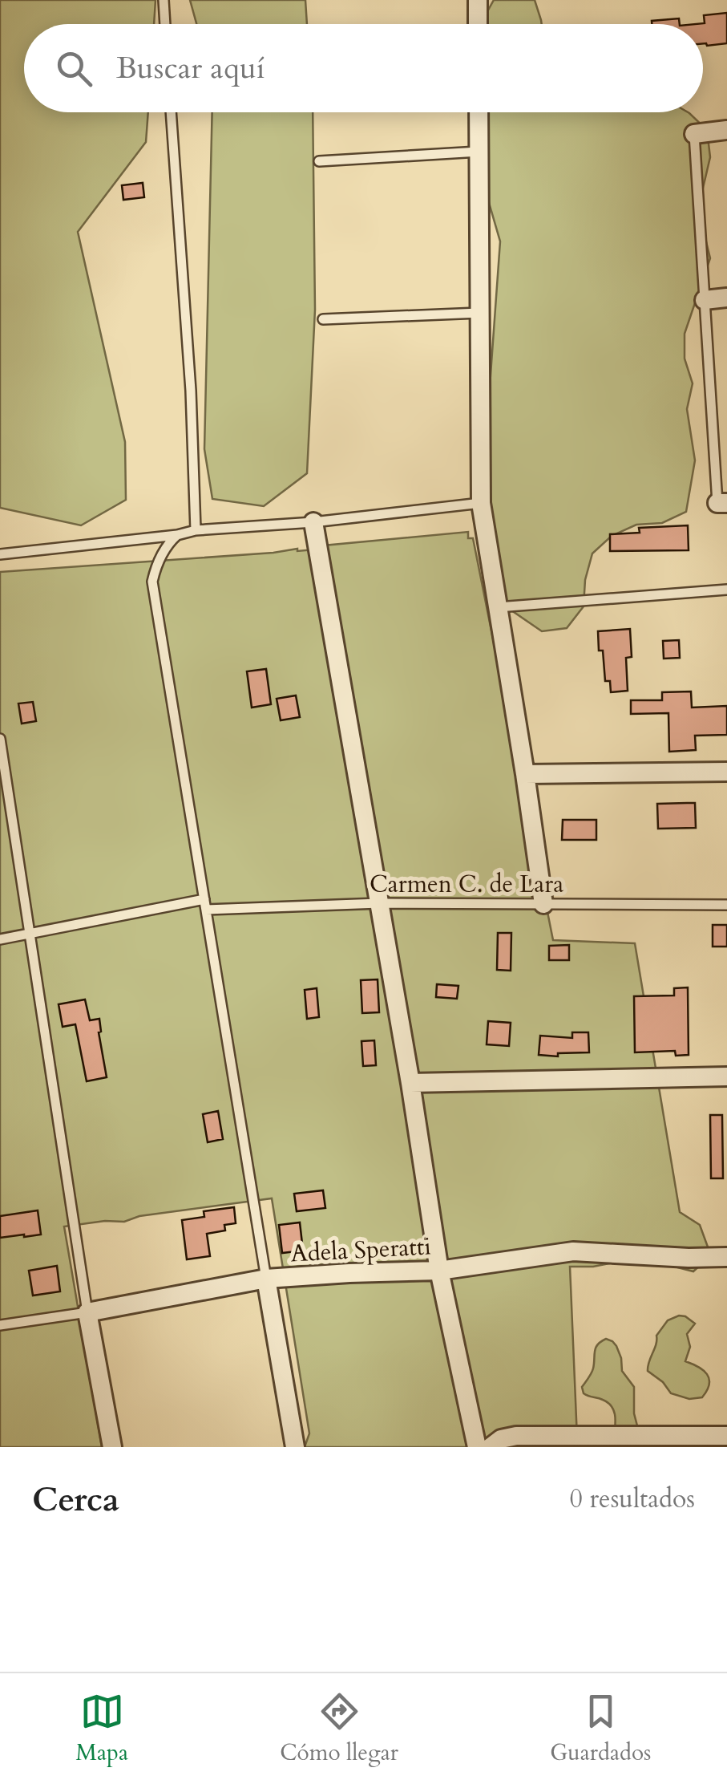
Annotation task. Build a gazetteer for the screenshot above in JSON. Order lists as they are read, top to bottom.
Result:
{
  "streets": {
    "street": ["Adela Speratti"],
    "lane": ["Carmen C. de Lara"]
  },
  "page": {
    "search": "Buscar aquí",
    "heading": ["Cerca", "0 resultados"],
    "nav": ["Mapa", "Cómo llegar", "Guardados"]
  }
}
